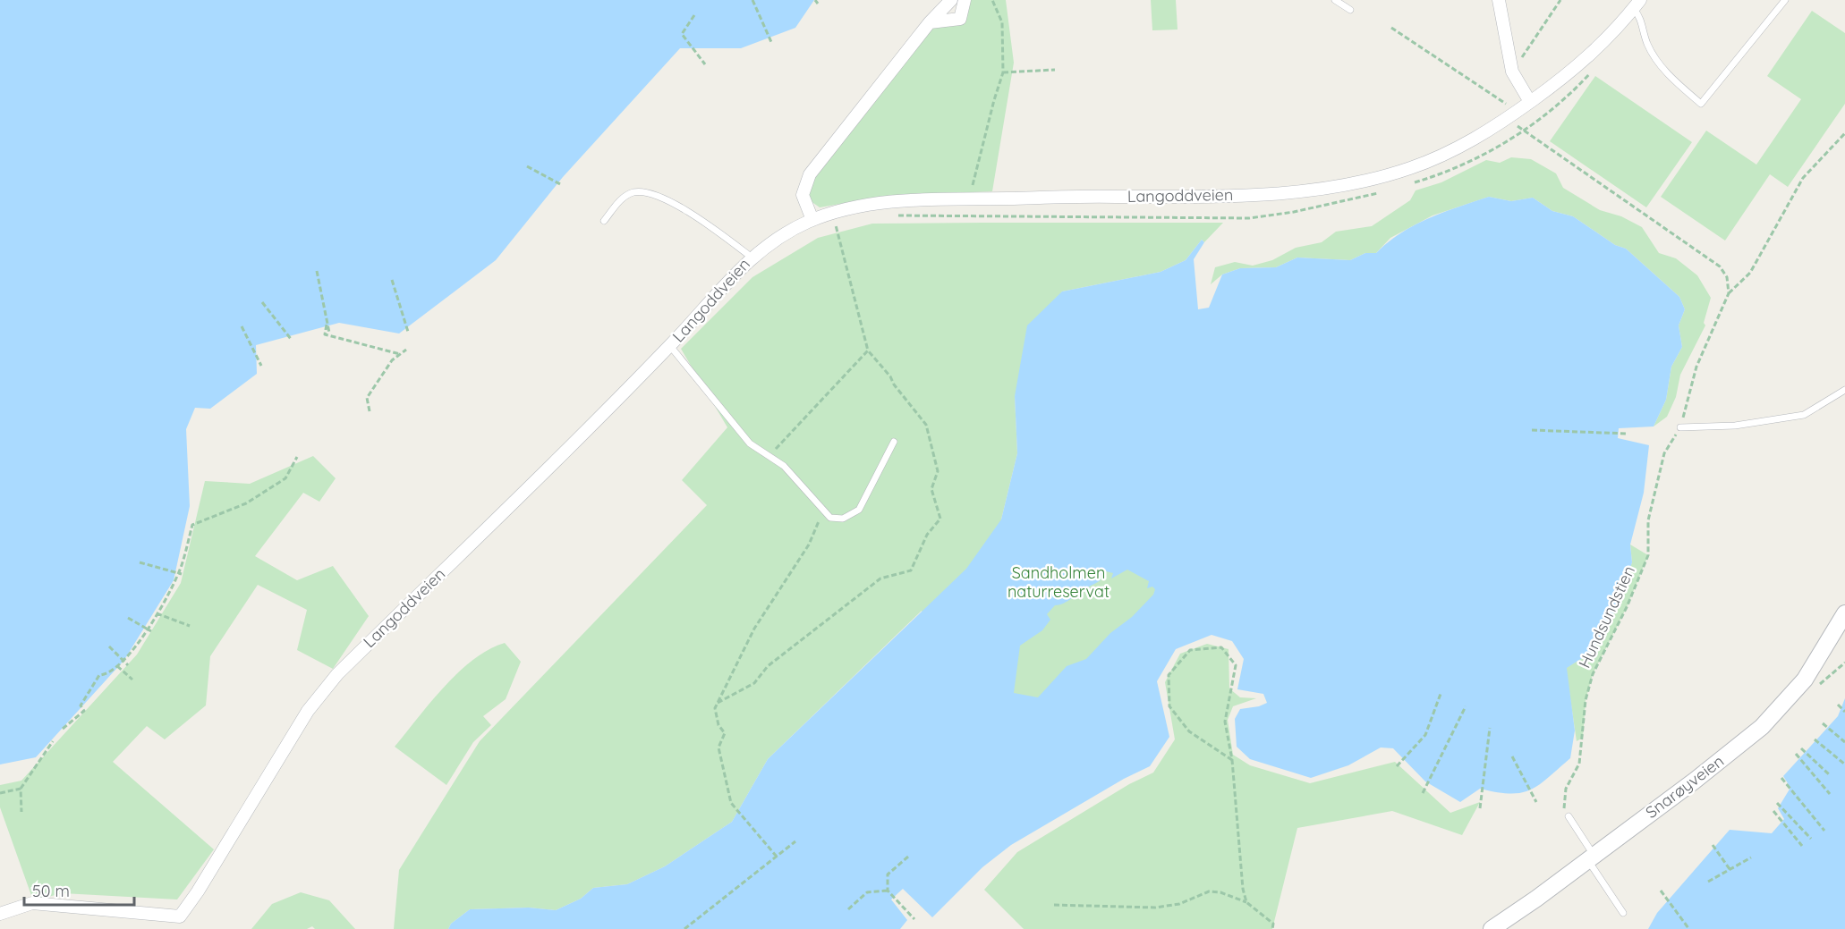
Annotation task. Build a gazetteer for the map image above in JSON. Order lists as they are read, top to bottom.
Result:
{
  "streets": {
    "street": ["Langoddveien", "Snarøyveien"],
    "path": ["Hundsundstien"]
  },
  "parks": ["Sandholmen naturreservat"],
  "scale_bar": "50 m"
}
